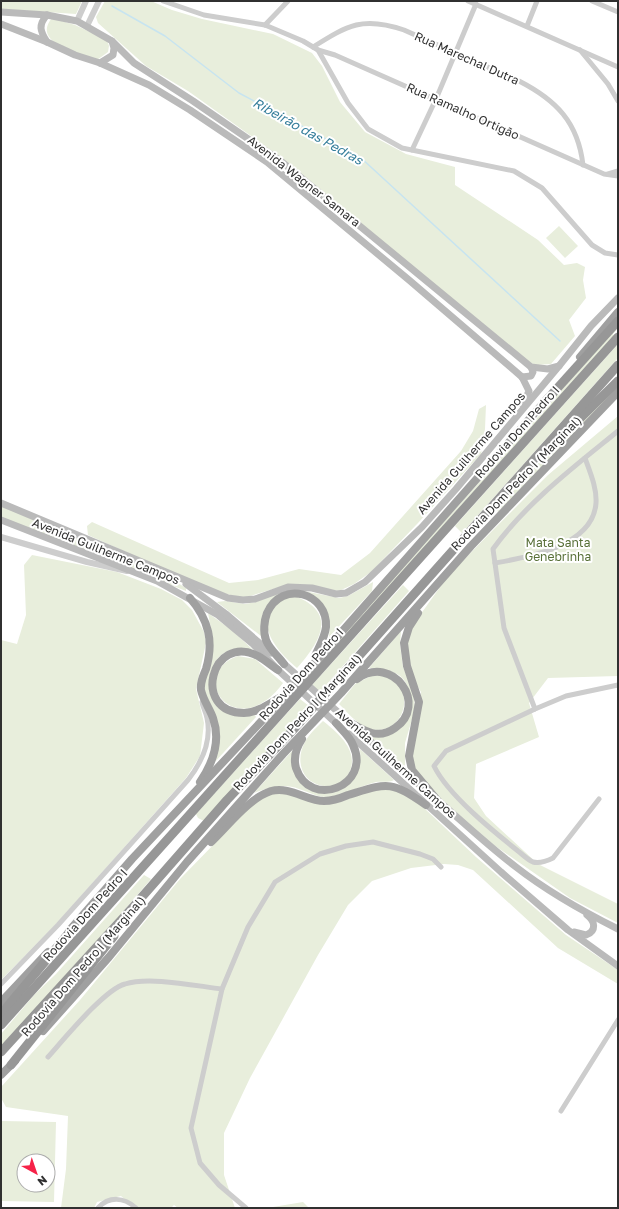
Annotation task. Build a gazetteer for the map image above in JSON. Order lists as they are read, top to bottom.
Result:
{
  "streets": {
    "highway": ["Rodovia Dom Pedro I", "Rodovia Dom Pedro I (Marginal)"],
    "main road": ["Avenida Wagner Samara", "Avenida Guilherme Campos"],
    "street": ["Rua Marechal Dutra", "Rua Ramalho Ortigão"]
  },
  "crossings": [
    ["Rua Marechal Dutra", "Rua Ramalho Ortigão"]
  ],
  "water": ["Ribeirão das Pedras"],
  "parks": ["Mata Santa Genebrinha"],
  "north": "bottom right"
}
